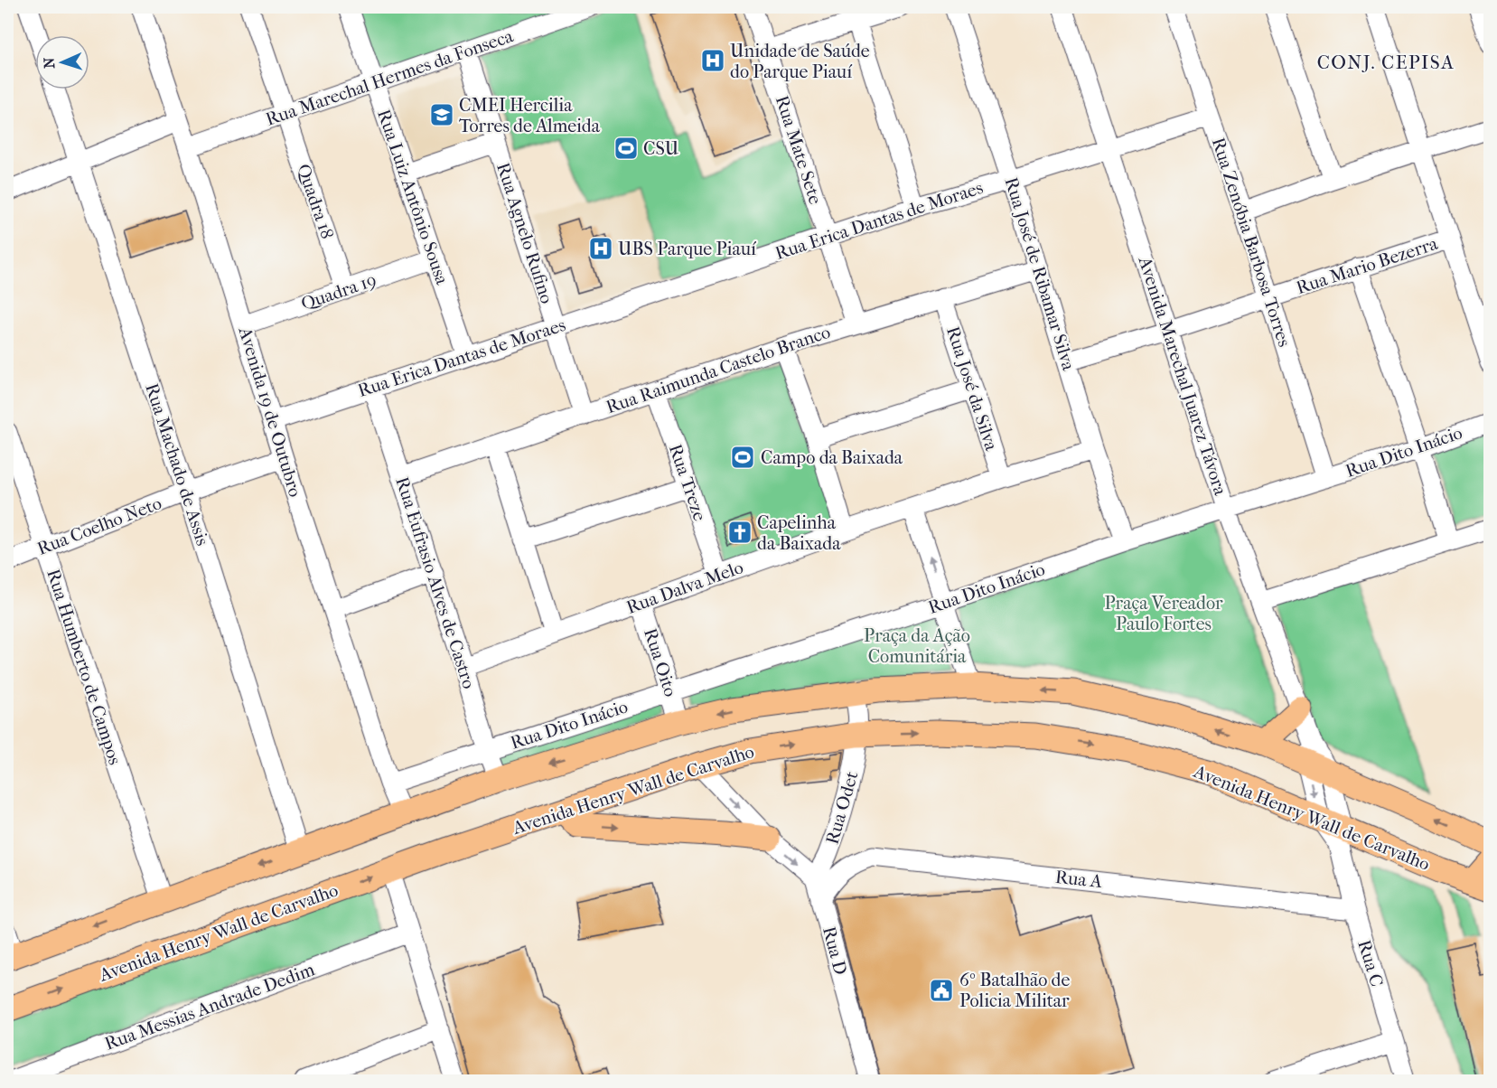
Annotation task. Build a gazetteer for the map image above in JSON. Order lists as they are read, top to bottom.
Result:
{
  "streets": {
    "main road": ["Avenida Henry Wall de Carvalho"],
    "street": [
      "Rua Marechal Hermes da Fonseca",
      "Rua Mate Sete",
      "Rua Luiz Antônio Sousa",
      "Quadra 18",
      "Rua Erica Dantas de Moraes",
      "Rua Agnelo Rufino",
      "Rua Zenóbia Barbosa Torres",
      "Rua Mario Bezerra",
      "Rua José de Ribamar Silva",
      "Quadra 19",
      "Rua Raimunda Castelo Branco",
      "Avenida Marechal Juarez Távora",
      "Rua José da Silva",
      "Avenida 19 de Outubro",
      "Rua Dito Inácio",
      "Rua Machado de Assis",
      "Rua Treze",
      "Rua Coelho Neto",
      "Rua Eufrasio Alves de Castro",
      "Rua Dalva Melo",
      "Rua Oito",
      "Rua Humberto de Campos",
      "Rua Odet",
      "Rua A",
      "Rua D",
      "Rua C",
      "Rua Messias Andrade Dedim"
    ]
  },
  "crossings": [
    ["Rua Marechal Hermes da Fonseca", "Rua Luiz Antônio Sousa"],
    ["Rua Marechal Hermes da Fonseca", "Quadra 18"],
    ["Rua Marechal Hermes da Fonseca", "Rua Agnelo Rufino"],
    ["Rua Marechal Hermes da Fonseca", "Avenida 19 de Outubro"],
    ["Rua Mate Sete", "Rua Erica Dantas de Moraes"],
    ["Rua Mate Sete", "Rua Raimunda Castelo Branco"],
    ["Rua Luiz Antônio Sousa", "Rua Erica Dantas de Moraes"],
    ["Rua Luiz Antônio Sousa", "Quadra 19"],
    ["Quadra 18", "Quadra 19"],
    ["Rua Erica Dantas de Moraes", "Rua Agnelo Rufino"],
    ["Rua Erica Dantas de Moraes", "Rua Zenóbia Barbosa Torres"],
    ["Rua Erica Dantas de Moraes", "Rua José de Ribamar Silva"],
    ["Rua Erica Dantas de Moraes", "Avenida Marechal Juarez Távora"],
    ["Rua Erica Dantas de Moraes", "Avenida 19 de Outubro"],
    ["Rua Erica Dantas de Moraes", "Rua Eufrasio Alves de Castro"],
    ["Rua Agnelo Rufino", "Rua Raimunda Castelo Branco"],
    ["Rua Zenóbia Barbosa Torres", "Rua Mario Bezerra"],
    ["Rua Zenóbia Barbosa Torres", "Rua Dito Inácio"],
    ["Rua Mario Bezerra", "Rua José de Ribamar Silva"],
    ["Rua Mario Bezerra", "Avenida Marechal Juarez Távora"],
    ["Rua José de Ribamar Silva", "Rua Raimunda Castelo Branco"],
    ["Rua José de Ribamar Silva", "Rua Dito Inácio"],
    ["Rua José de Ribamar Silva", "Rua Dalva Melo"],
    ["Quadra 19", "Avenida 19 de Outubro"],
    ["Rua Raimunda Castelo Branco", "Rua José da Silva"],
    ["Rua Raimunda Castelo Branco", "Rua Treze"],
    ["Rua Raimunda Castelo Branco", "Rua Eufrasio Alves de Castro"],
    ["Avenida Marechal Juarez Távora", "Rua Dito Inácio"],
    ["Avenida Marechal Juarez Távora", "Avenida Henry Wall de Carvalho"],
    ["Rua José da Silva", "Rua Dalva Melo"],
    ["Avenida 19 de Outubro", "Rua Dito Inácio"],
    ["Avenida 19 de Outubro", "Rua Coelho Neto"],
    ["Rua Dito Inácio", "Rua Eufrasio Alves de Castro"],
    ["Rua Dito Inácio", "Rua Oito"],
    ["Rua Machado de Assis", "Rua Coelho Neto"],
    ["Rua Treze", "Rua Dalva Melo"],
    ["Rua Coelho Neto", "Rua Humberto de Campos"],
    ["Rua Eufrasio Alves de Castro", "Rua Dalva Melo"],
    ["Rua Dalva Melo", "Rua Oito"],
    ["Avenida Henry Wall de Carvalho", "Rua Odet"],
    ["Avenida Henry Wall de Carvalho", "Rua C"],
    ["Rua Odet", "Rua D"],
    ["Rua A", "Rua D"],
    ["Rua A", "Rua C"]
  ],
  "districts": ["CONJ. CEPISA"],
  "parks": ["Praça Vereador Paulo Fortes", "Praça da Ação Comunitária"],
  "places": {
    "hospital": ["Unidade de Saúde do Parque Piauí", "UBS Parque Piauí"],
    "school or university": ["CMEI Hercilia Torres de Almeida"],
    "sports": ["CSU", "Campo da Baixada"],
    "church": ["Capelinha da Baixada"],
    "public building": ["6º Batalhão de Policia Militar"]
  },
  "north": "left"
}
